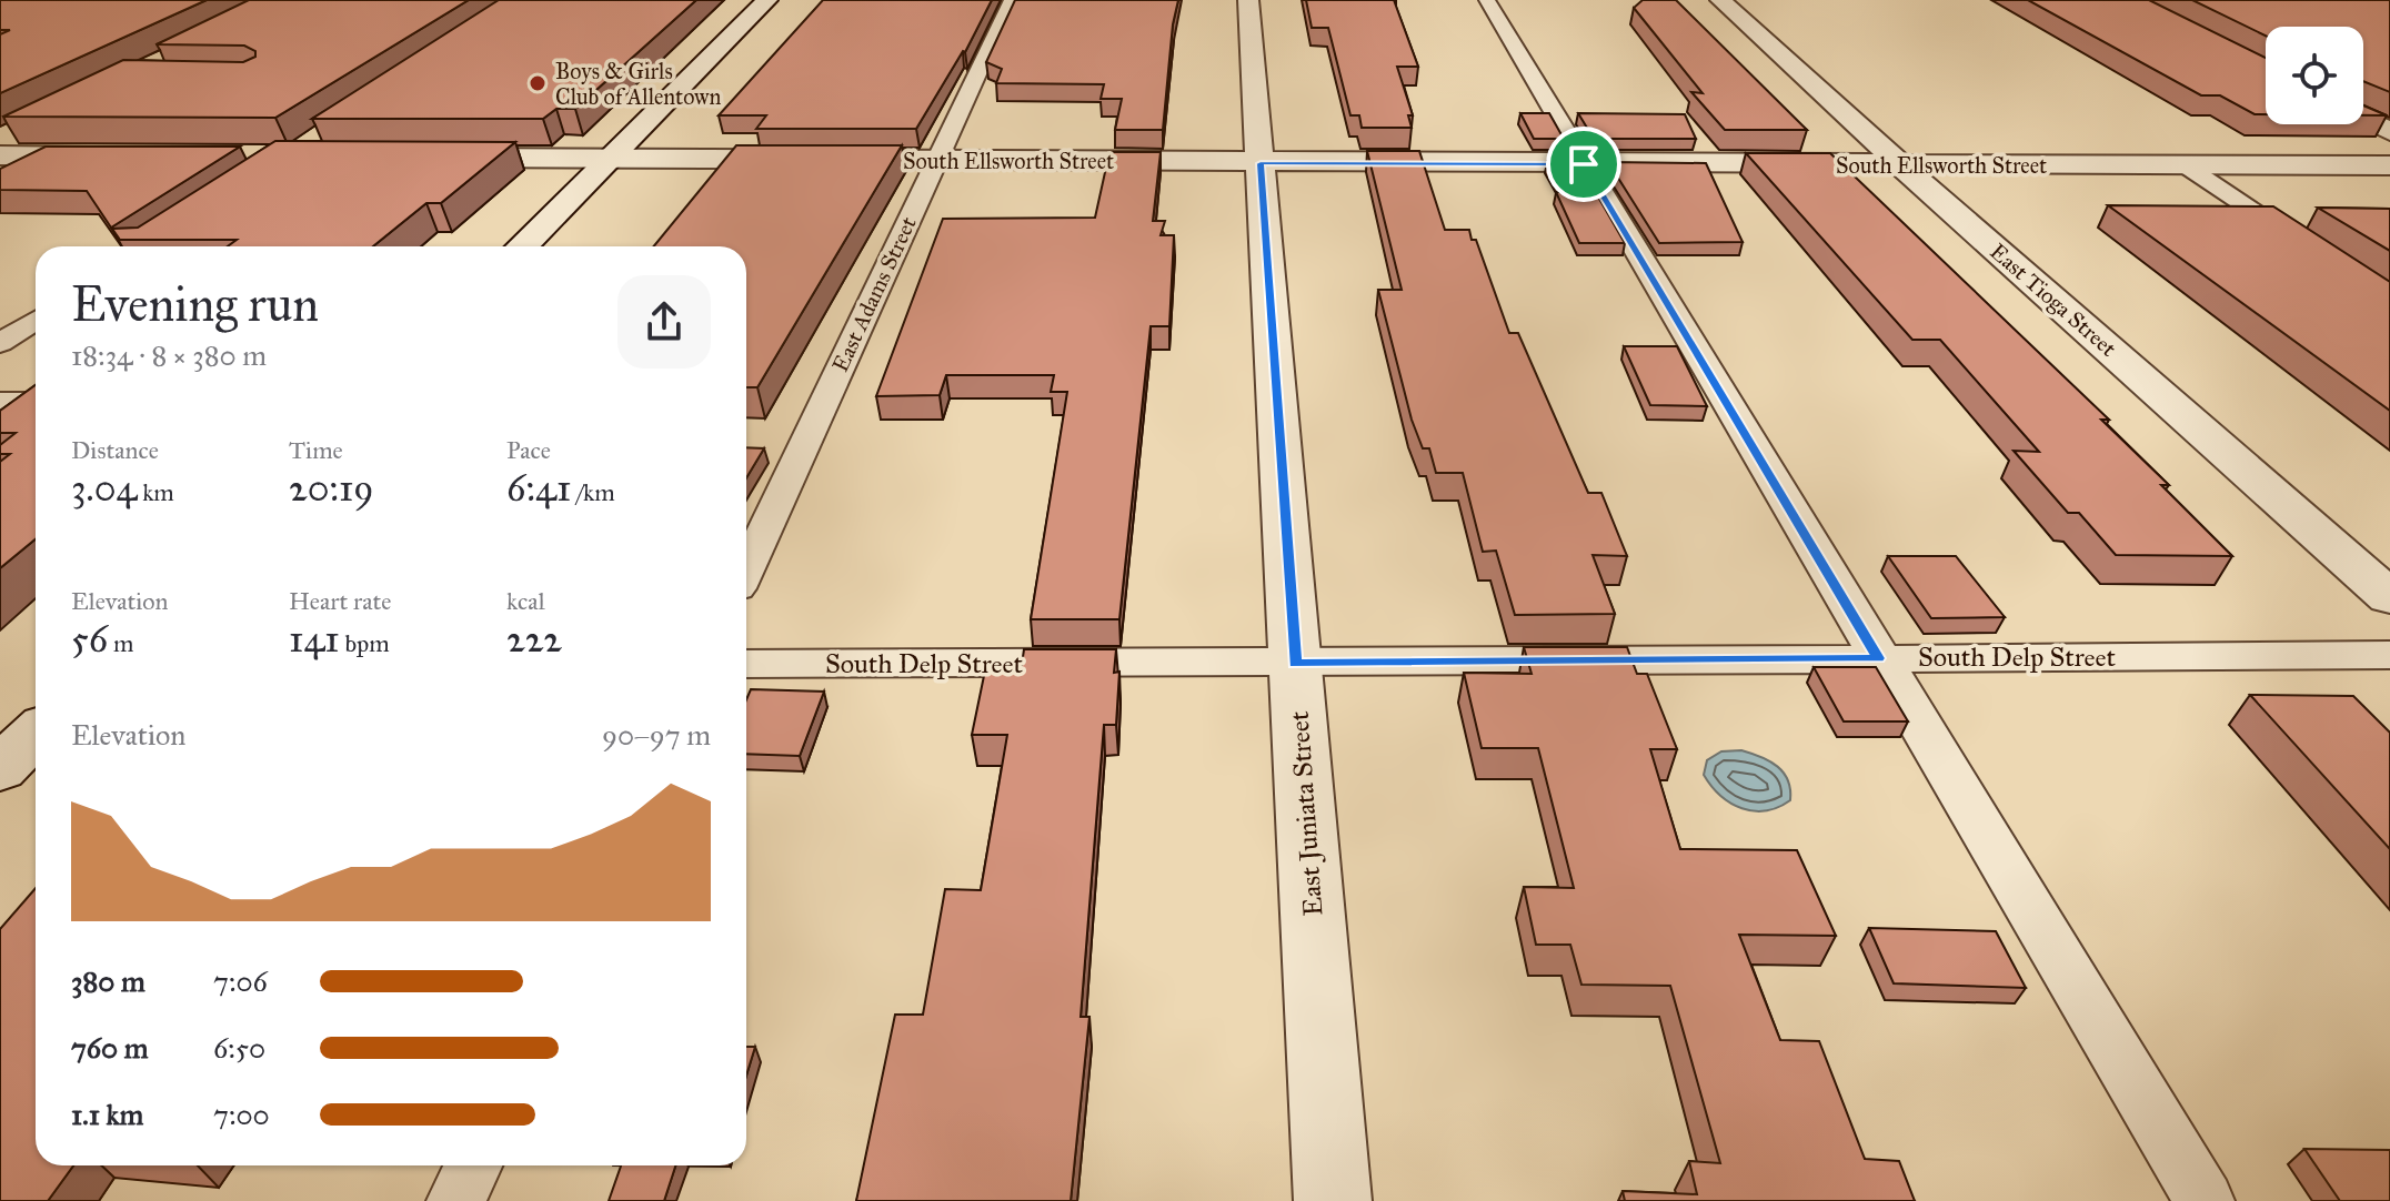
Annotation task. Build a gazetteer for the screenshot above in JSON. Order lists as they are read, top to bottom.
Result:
{
  "streets": {
    "street": ["South Ellsworth Street", "East Tioga Street", "East Juniata Street"],
    "lane": ["East Adams Street", "South Delp Street"]
  },
  "crossings": [
    ["South Ellsworth Street", "East Adams Street"],
    ["South Ellsworth Street", "East Tioga Street"],
    ["South Ellsworth Street", "East Juniata Street"],
    ["South Delp Street", "East Juniata Street"]
  ],
  "places": ["Boys & Girls Club of Allentown"],
  "page": {
    "heading": ["Evening run", "18:34 · 8 × 380 m"],
    "stats": [
      ["Distance", "3.04 km"],
      ["Time", "20:19"],
      ["Pace", "6:41 /km"],
      ["Elevation", "56 m"],
      ["Heart rate", "141 bpm"],
      ["kcal", "222"]
    ],
    "chart": ["Elevation", "90–97 m"],
    "list": [
      {
        "name": "380 m",
        "note": "7:06"
      },
      {
        "name": "760 m",
        "note": "6:50"
      },
      {
        "name": "1.1 km",
        "note": "7:00"
      }
    ]
  }
}
